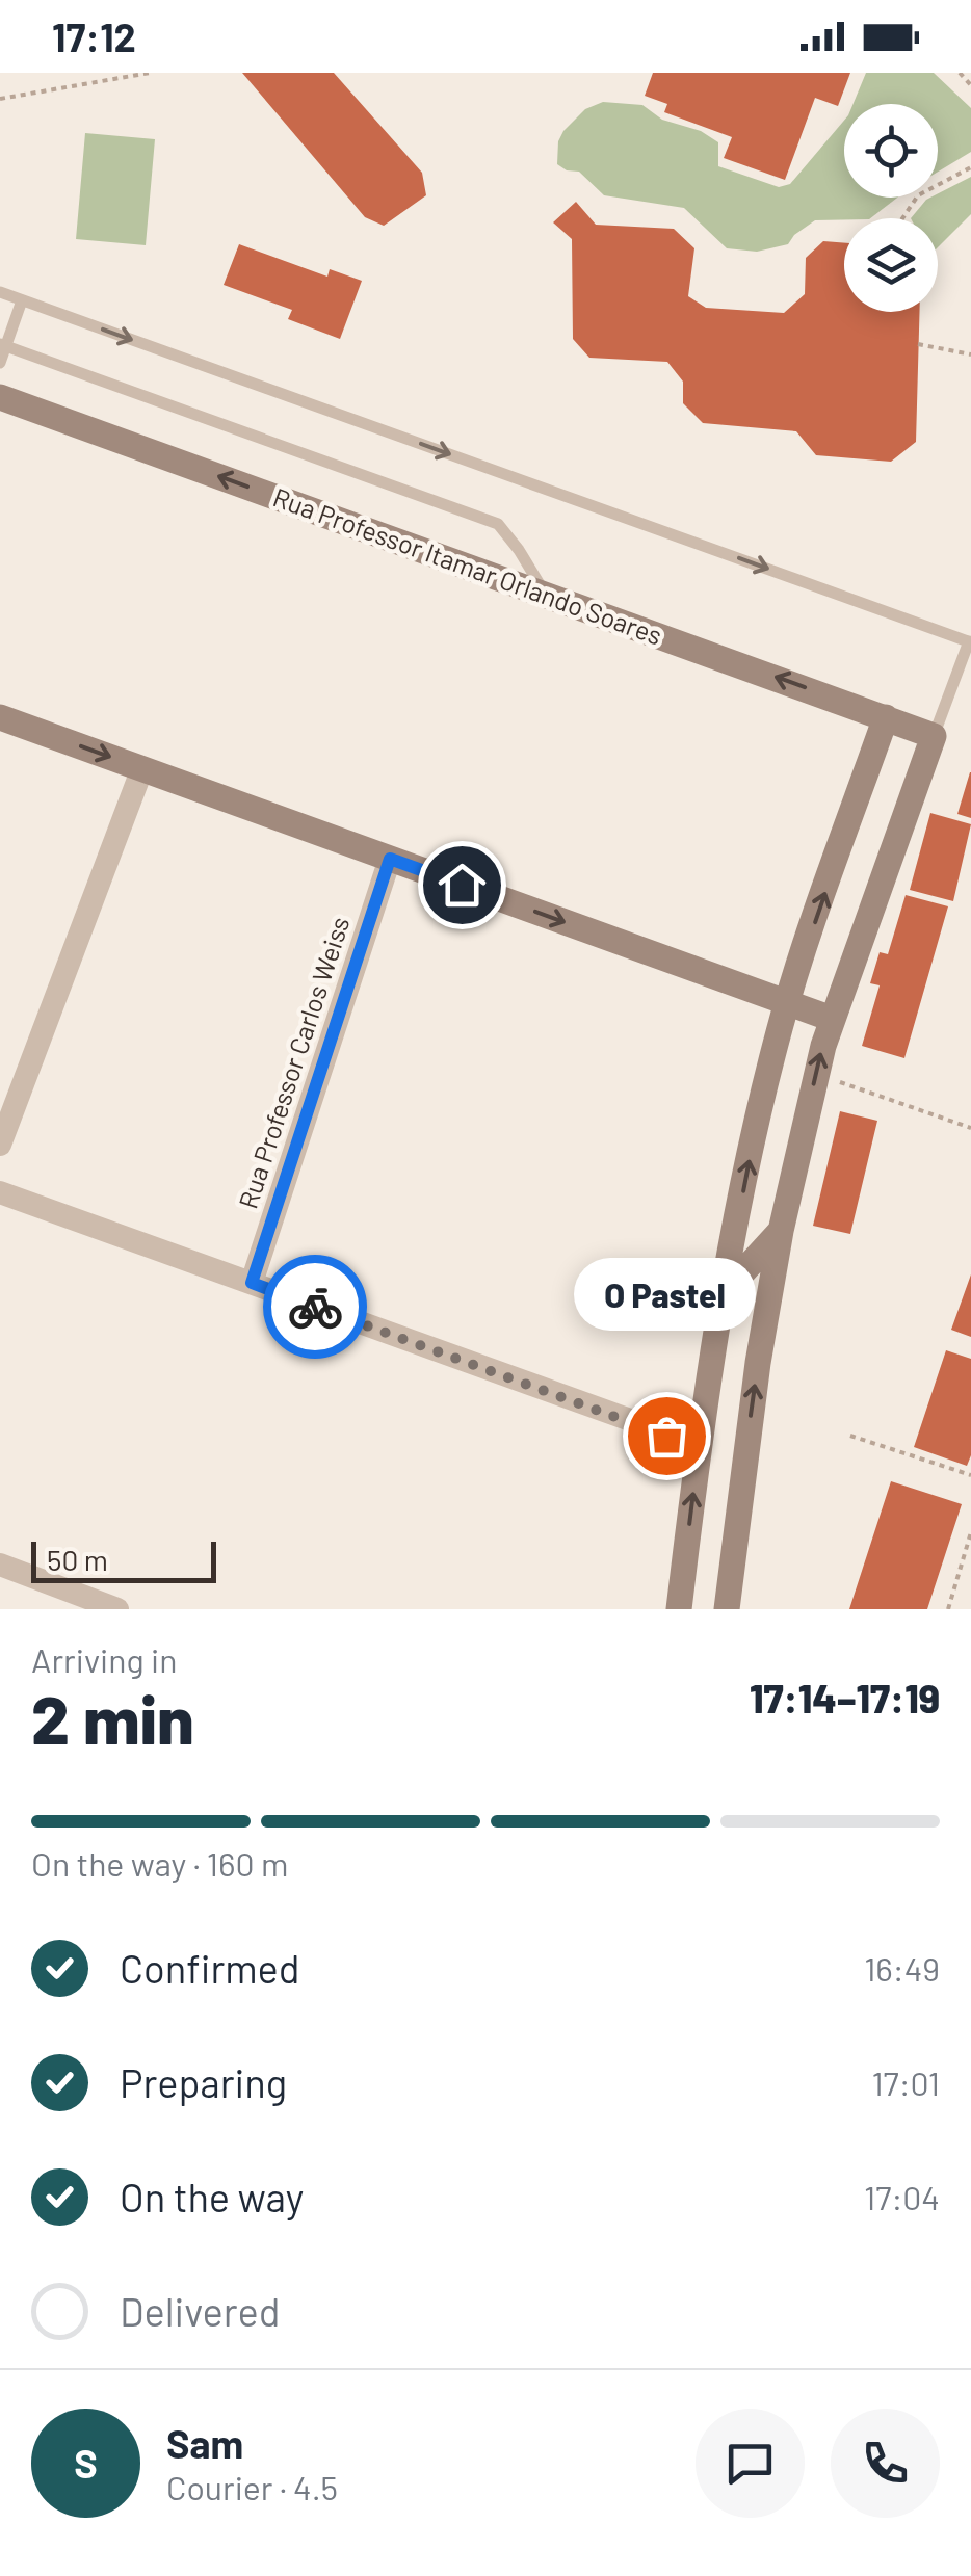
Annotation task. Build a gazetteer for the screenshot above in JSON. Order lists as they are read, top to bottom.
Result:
{
  "streets": {
    "main road": ["Rua Professor Itamar Orlando Soares"],
    "street": ["Rua Professor Carlos Weiss"]
  },
  "one_way": ["Rua Professor Itamar Orlando Soares"],
  "places": ["O Pastel"],
  "scale_bar": "50 m",
  "page": {
    "status": "17:12",
    "bubble": "O Pastel",
    "scale": "50 m",
    "heading": ["2 min", "Arriving in", "17:14–17:19"],
    "panel": ["Sam", "Courier · 4.5"],
    "bar": "On the way · 160 m",
    "list": [
      ["Confirmed", "16:49"],
      ["Preparing", "17:01"],
      ["On the way", "17:04"],
      "Delivered"
    ],
    "round": "S"
  }
}
